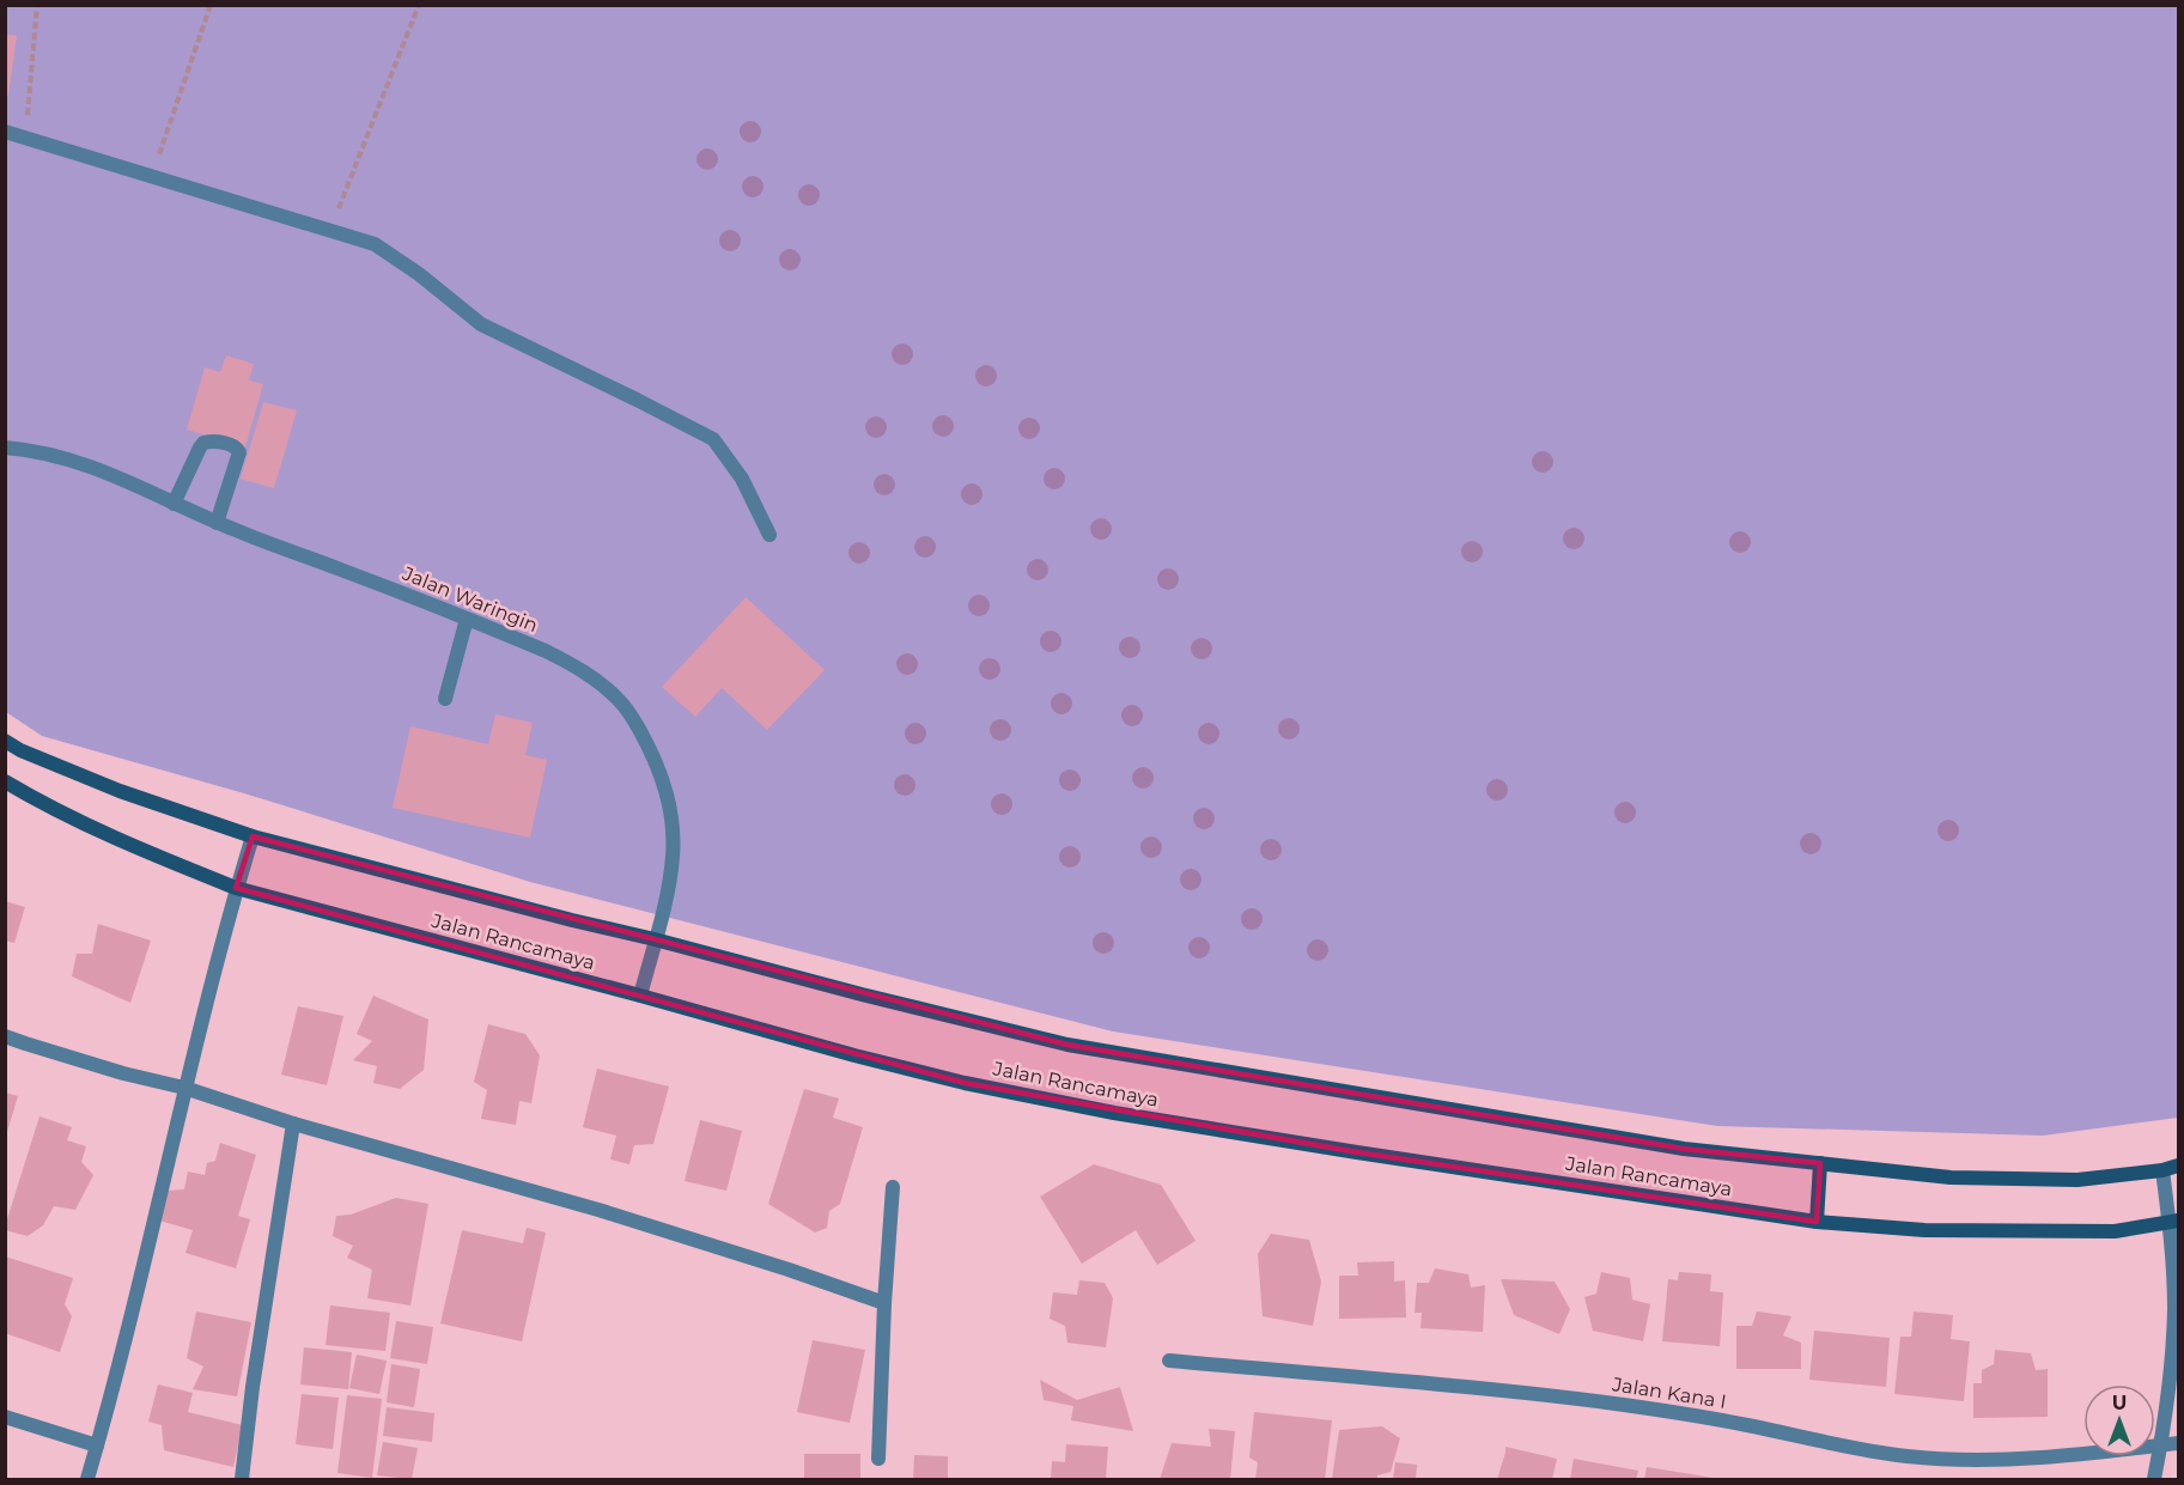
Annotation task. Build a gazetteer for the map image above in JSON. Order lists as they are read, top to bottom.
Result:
{
  "streets": {
    "street": ["Jalan Waringin", "Jalan Rancamaya", "Jalan Kana I"]
  },
  "crossings": [
    ["Jalan Waringin", "Jalan Rancamaya"]
  ],
  "north": "top"
}
